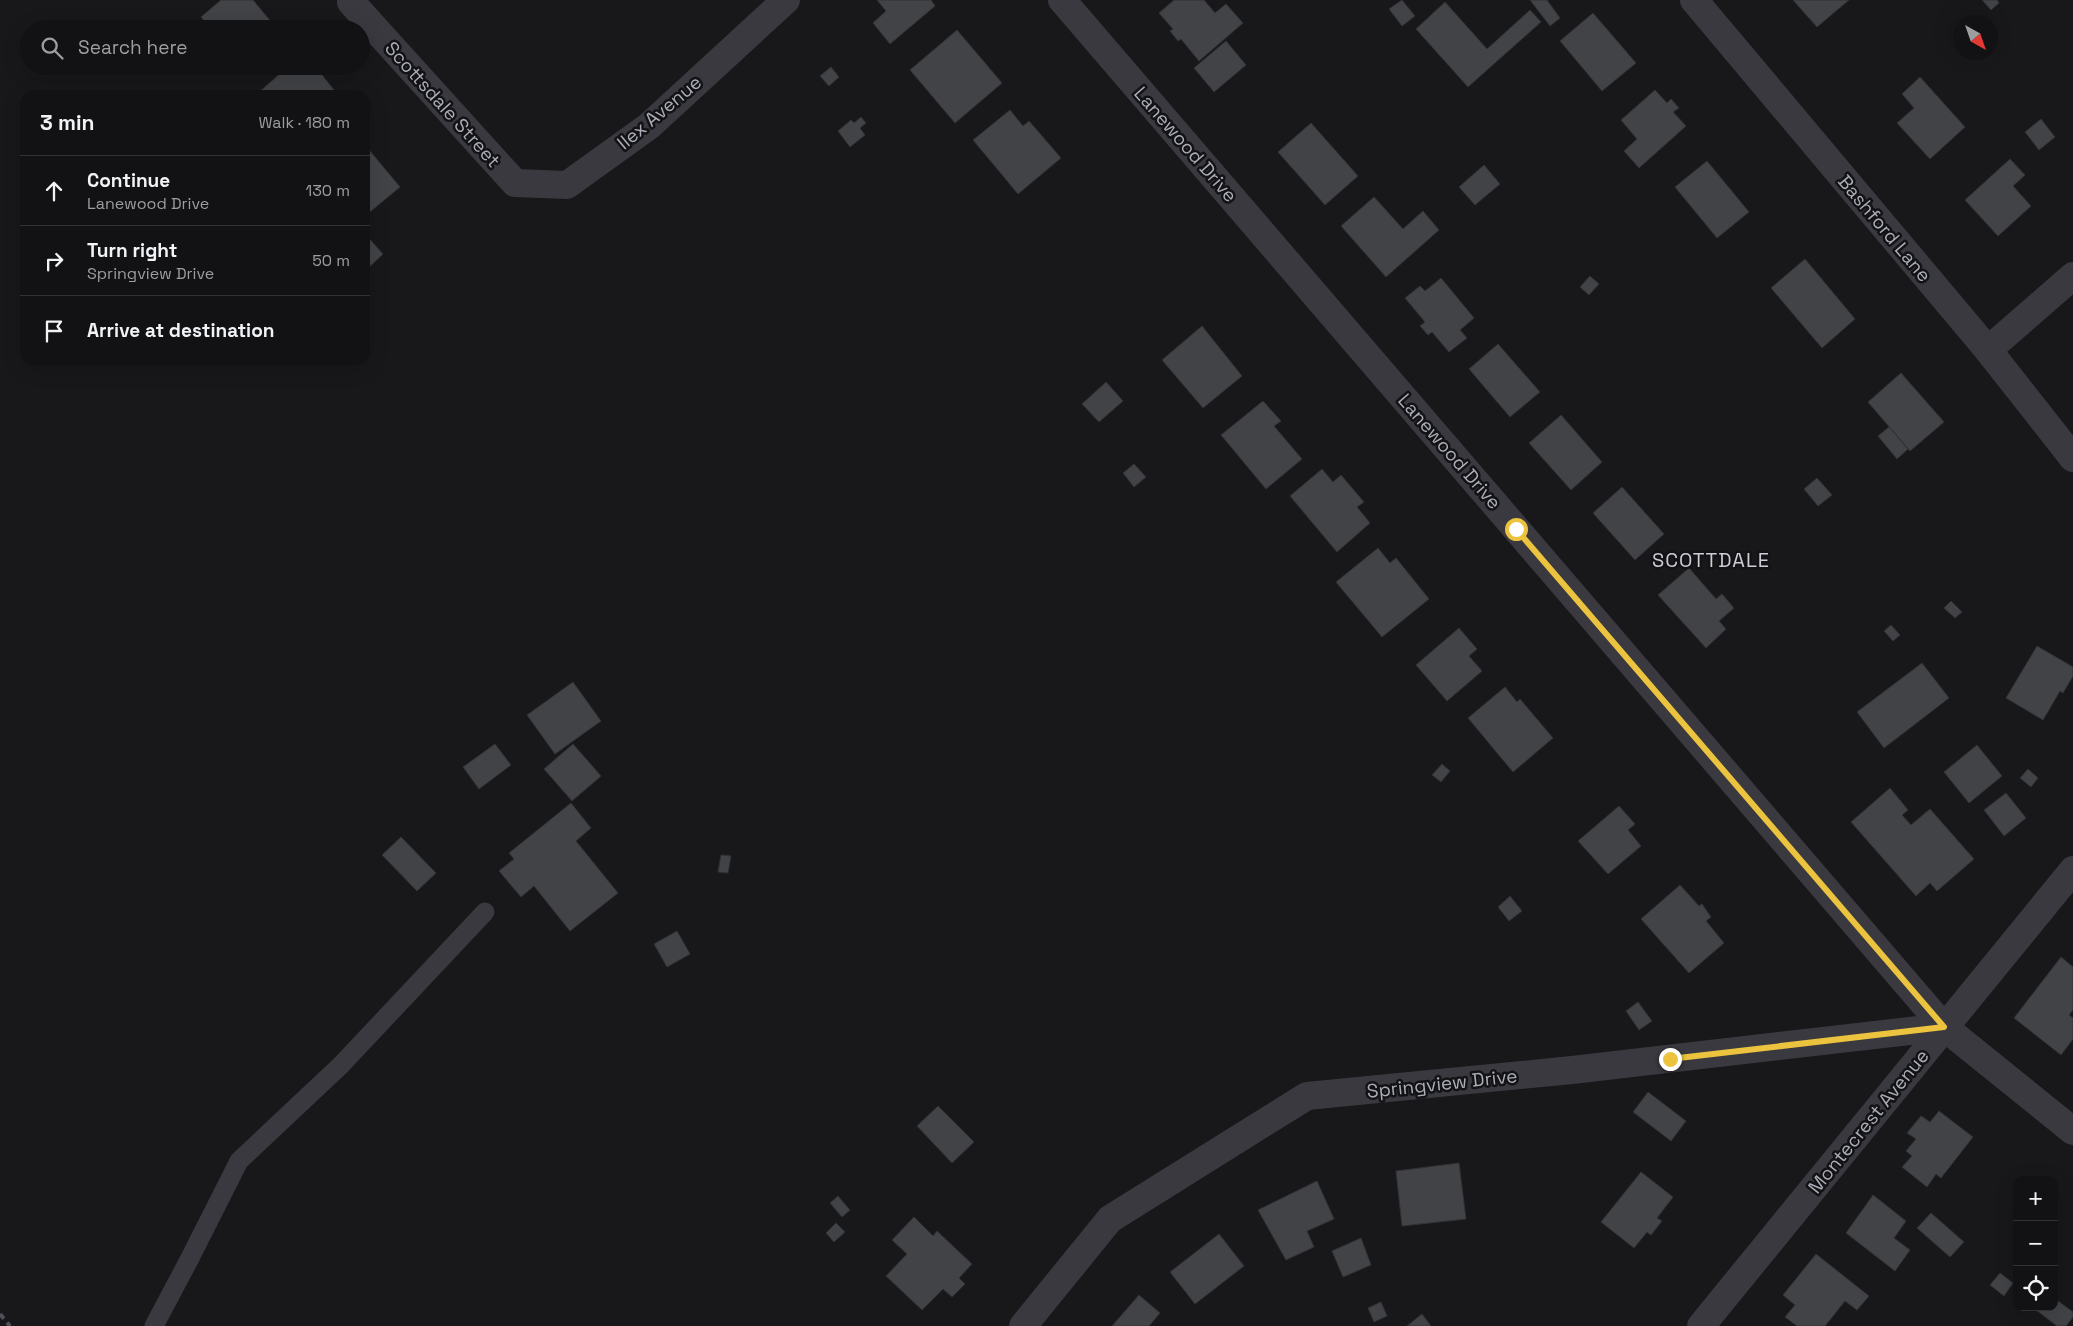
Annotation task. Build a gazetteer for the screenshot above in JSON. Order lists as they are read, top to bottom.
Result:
{
  "streets": {
    "street": [
      "Scottsdale Street",
      "Ilex Avenue",
      "Lanewood Drive",
      "Bashford Lane",
      "Springview Drive",
      "Montecrest Avenue"
    ]
  },
  "crossings": [
    ["Scottsdale Street", "Ilex Avenue"],
    ["Lanewood Drive", "Springview Drive"],
    ["Lanewood Drive", "Montecrest Avenue"],
    ["Springview Drive", "Montecrest Avenue"]
  ],
  "districts": ["SCOTTDALE"],
  "north": "bottom right",
  "page": {
    "search": "Search here",
    "heading": ["3 min", "Walk · 180 m"],
    "list": [
      ["Continue", "Lanewood Drive", "130 m"],
      ["Turn right", "Springview Drive", "50 m"],
      "Arrive at destination"
    ],
    "map_buttons": ["+", "−"]
  }
}
